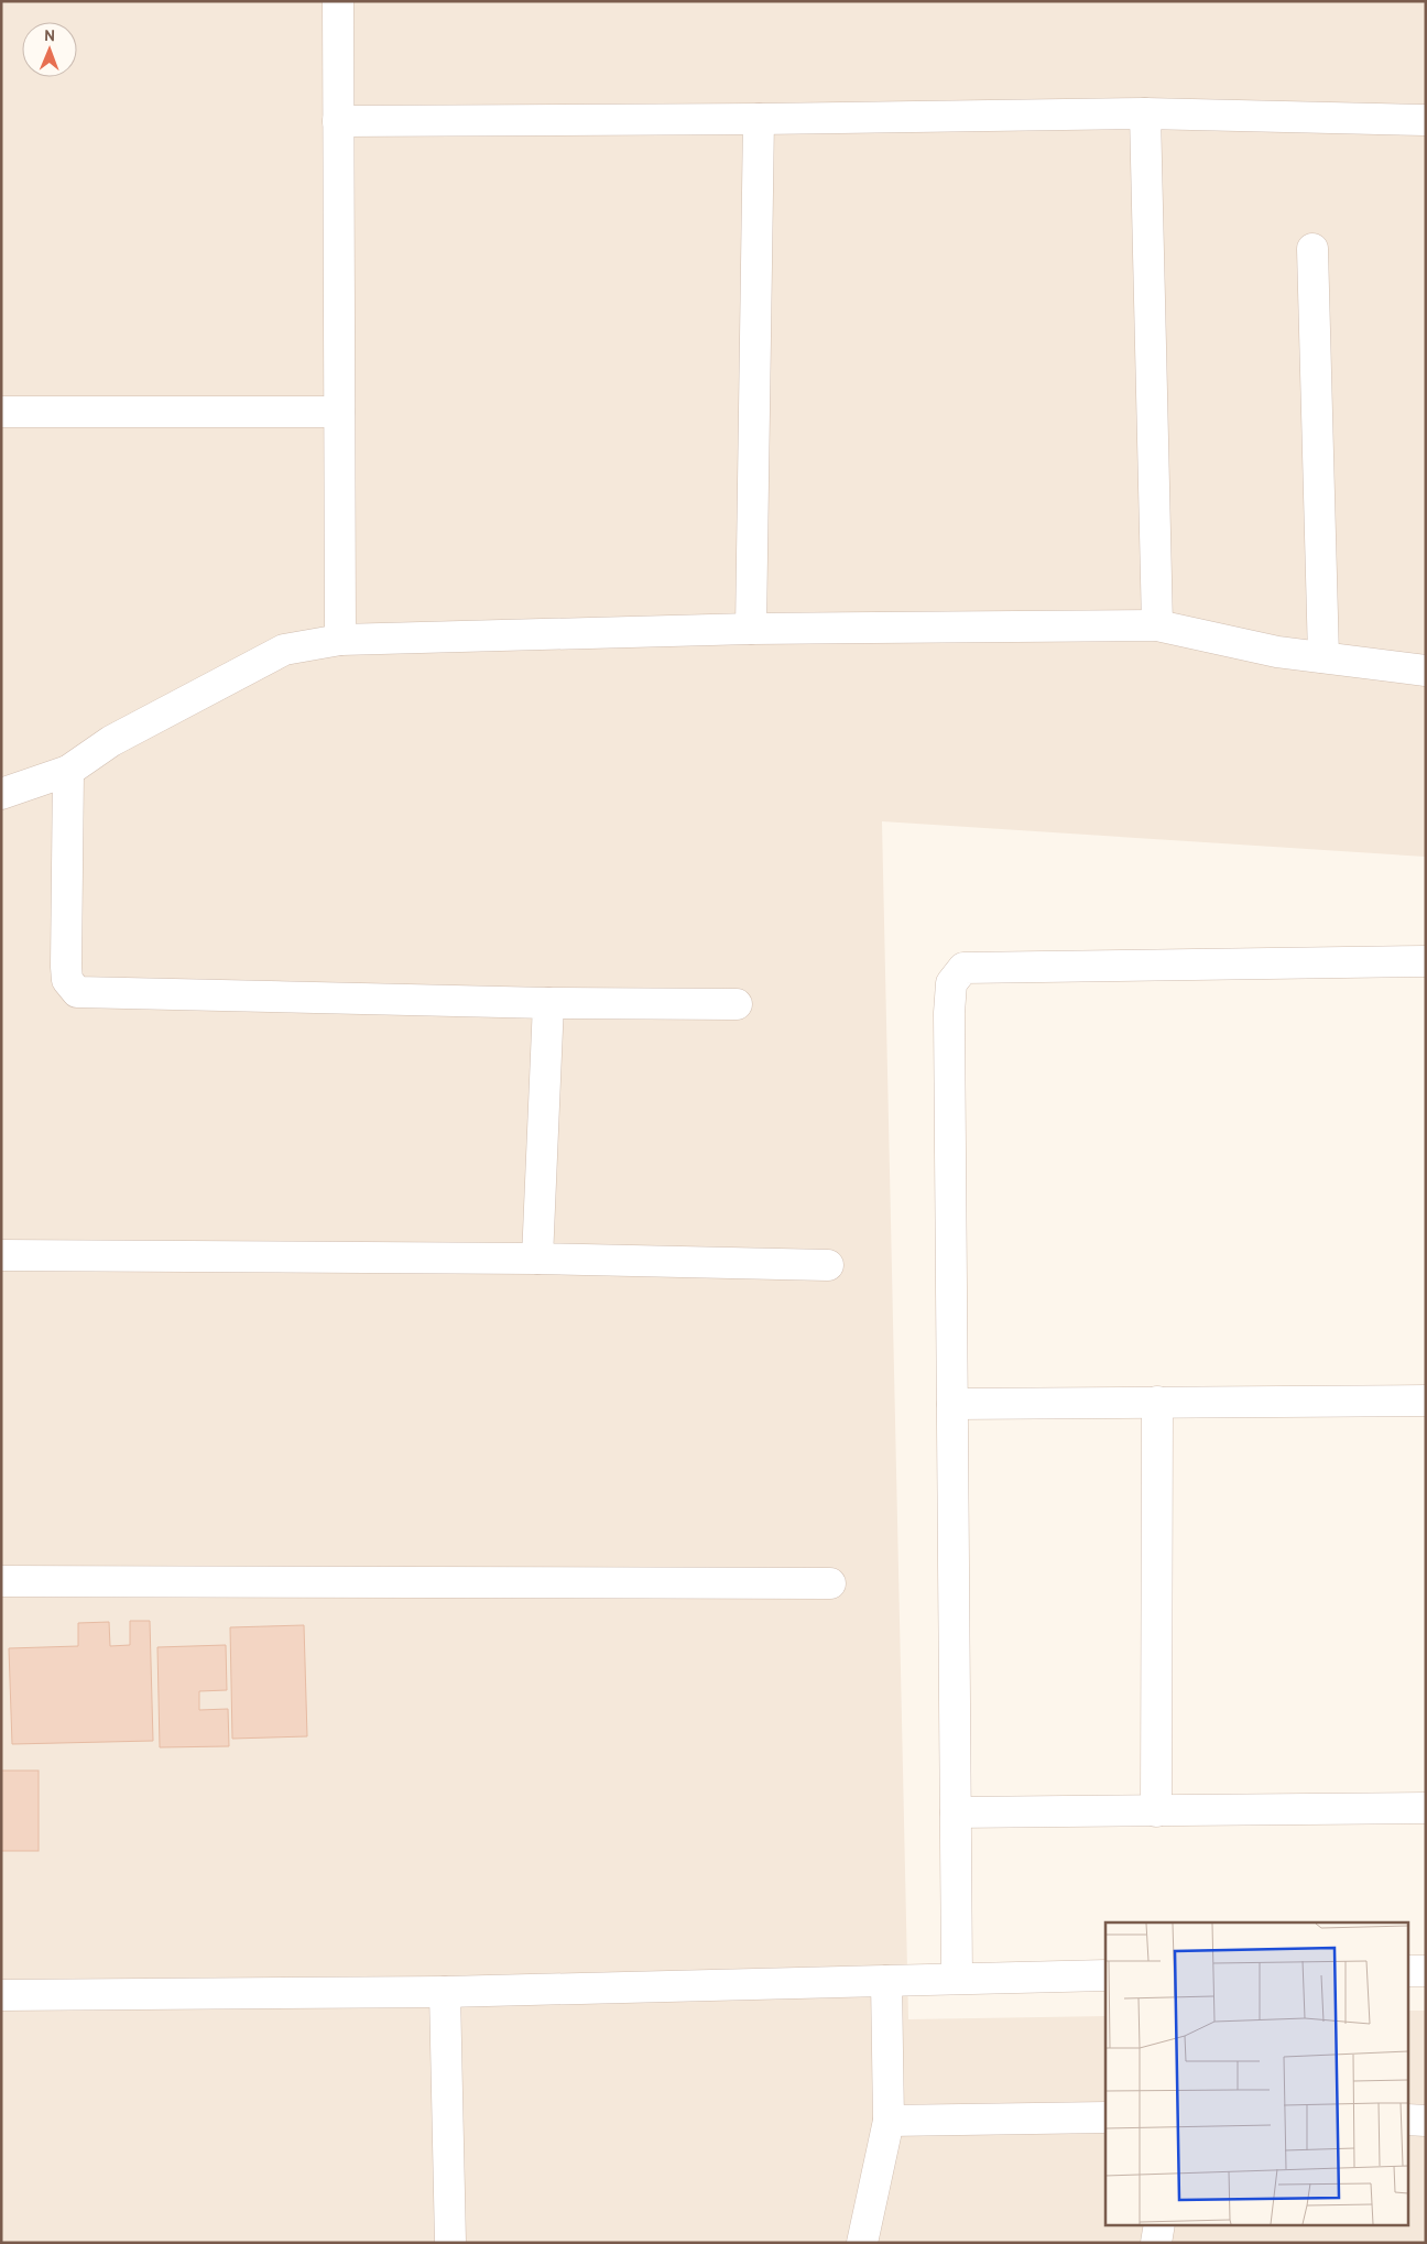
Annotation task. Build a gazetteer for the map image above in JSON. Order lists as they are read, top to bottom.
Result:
{
  "north": "top"
}
